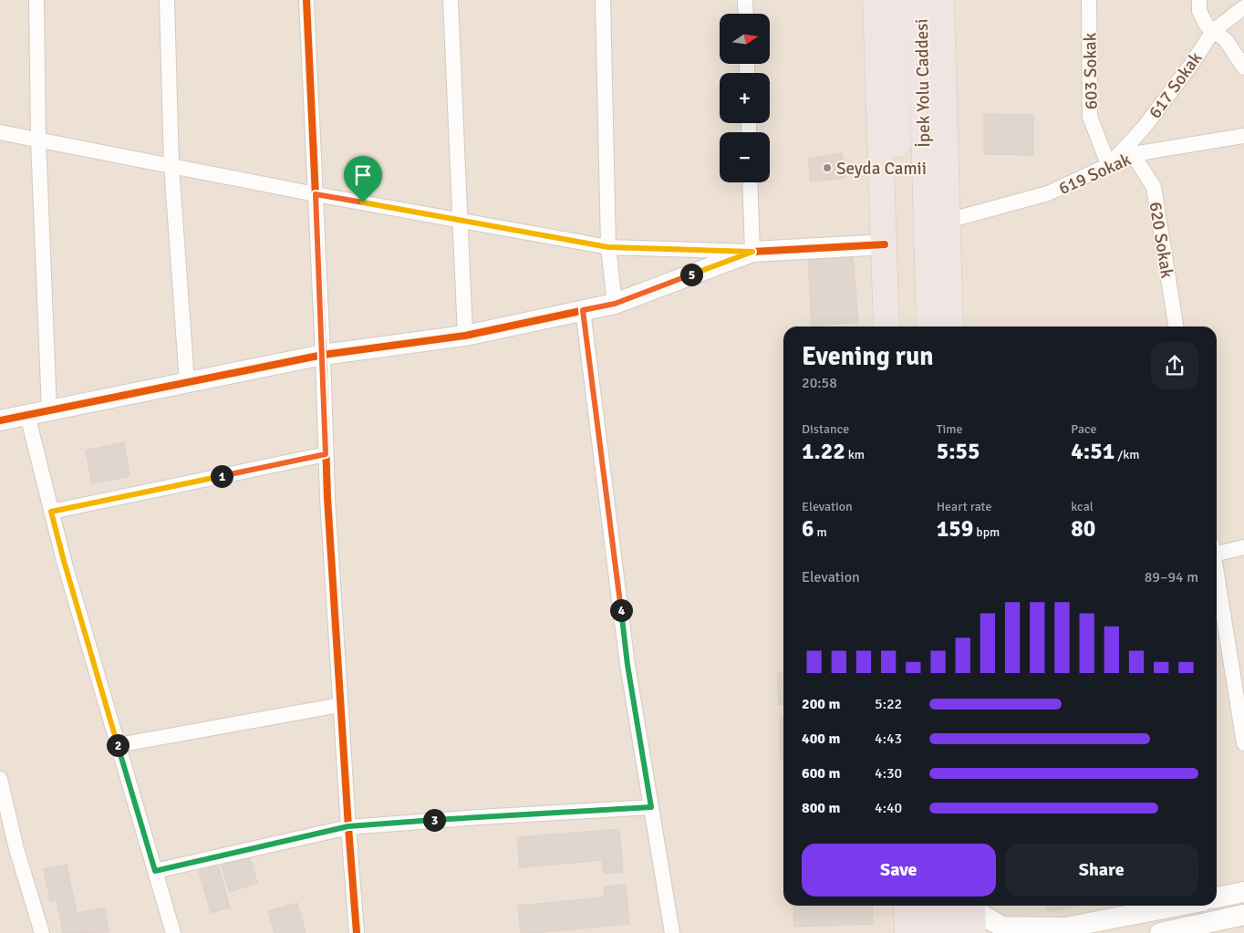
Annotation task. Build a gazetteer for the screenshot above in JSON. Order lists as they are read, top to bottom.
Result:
{
  "streets": {
    "highway": ["İpek Yolu Caddesi"],
    "street": [
      "603 Sokak",
      "617 Sokak",
      "619 Sokak",
      "620 Sokak"
    ]
  },
  "crossings": [
    ["603 Sokak", "617 Sokak"],
    ["603 Sokak", "619 Sokak"],
    ["617 Sokak", "619 Sokak"],
    ["619 Sokak", "620 Sokak"]
  ],
  "places": ["Seyda Camii"],
  "north": "right",
  "page": {
    "map_buttons": ["+", "−"],
    "pins": [
      "5",
      "1",
      "4",
      "2",
      "3"
    ],
    "heading": ["Evening run", "20:58"],
    "stats": [
      ["Distance", "1.22 km"],
      ["Time", "5:55"],
      ["Pace", "4:51 /km"],
      ["Elevation", "6 m"],
      ["Heart rate", "159 bpm"],
      ["kcal", "80"]
    ],
    "chart": ["Elevation", "89–94 m"],
    "list": [
      {
        "name": "200 m",
        "note": "5:22"
      },
      {
        "name": "400 m",
        "note": "4:43"
      },
      {
        "name": "600 m",
        "note": "4:30"
      },
      {
        "name": "800 m",
        "note": "4:40"
      }
    ],
    "buttons": ["Save", "Share"]
  }
}
